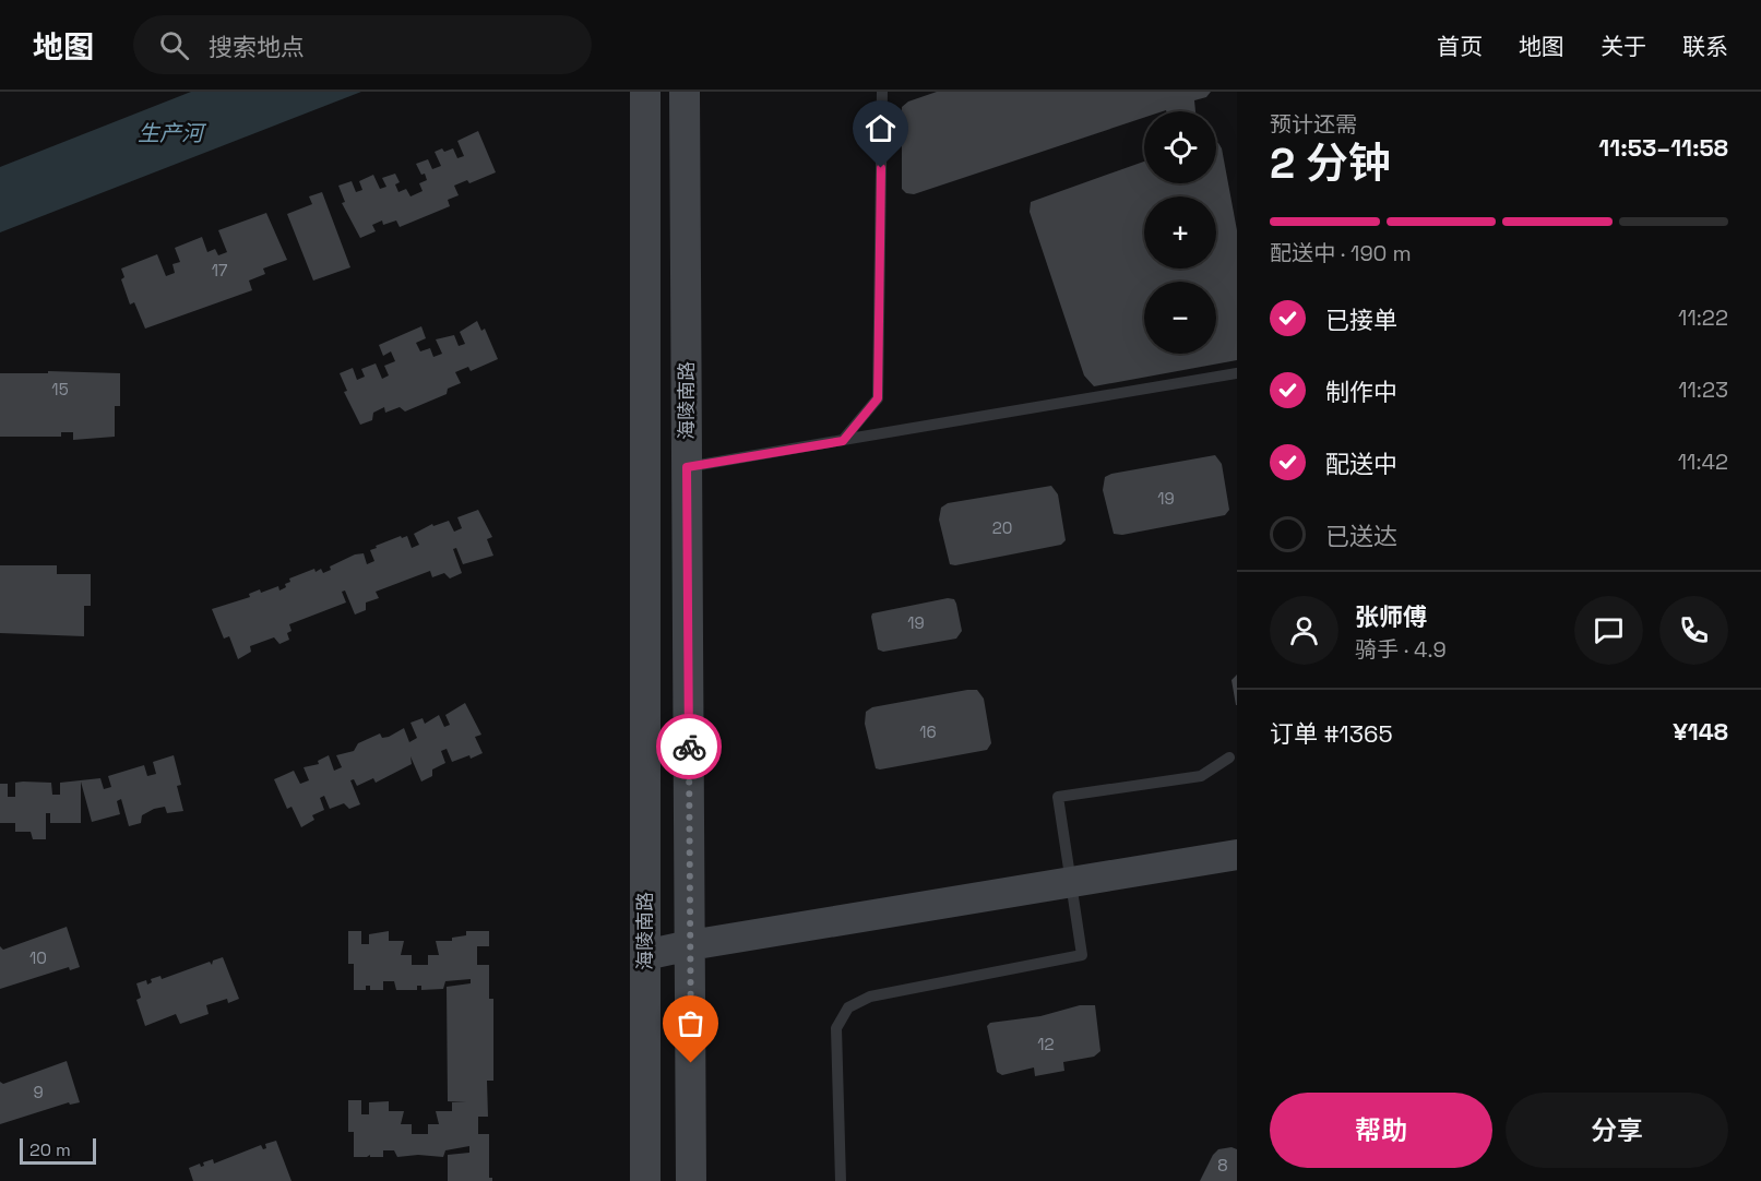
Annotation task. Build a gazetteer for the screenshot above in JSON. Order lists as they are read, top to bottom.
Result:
{
  "streets": {
    "main road": ["海陵南路"]
  },
  "water": ["生产河"],
  "house_numbers": [
    "17",
    "15",
    "19",
    "20",
    "19",
    "16",
    "10",
    "12",
    "9",
    "8"
  ],
  "scale_bar": "20 m",
  "page": {
    "header": "地图",
    "search": "搜索地点",
    "nav": [
      "首页",
      "地图",
      "关于",
      "联系"
    ],
    "heading": ["2 分钟", "预计还需", "11:53–11:58"],
    "panel": [
      "张师傅",
      "骑手 · 4.9",
      "订单 #1365",
      "¥148"
    ],
    "map_buttons": ["+", "−"],
    "bar": "配送中 · 190 m",
    "list": [
      ["已接单", "11:22"],
      ["制作中", "11:23"],
      ["配送中", "11:42"],
      "已送达"
    ],
    "buttons": ["帮助", "分享"],
    "scale": "20 m"
  }
}
